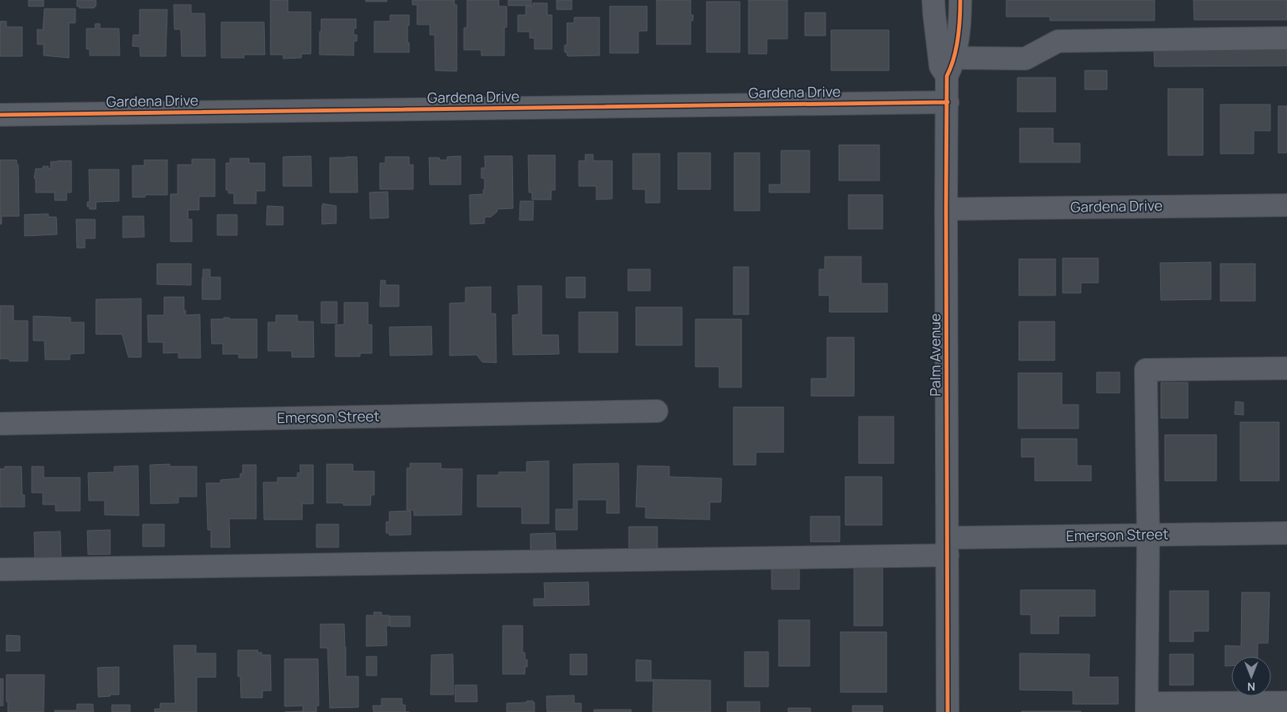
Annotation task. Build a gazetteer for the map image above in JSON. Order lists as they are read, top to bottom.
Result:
{
  "streets": {
    "street": ["Gardena Drive", "Palm Avenue", "Emerson Street"]
  },
  "crossings": [
    ["Gardena Drive", "Palm Avenue"],
    ["Palm Avenue", "Emerson Street"]
  ],
  "north": "bottom"
}
